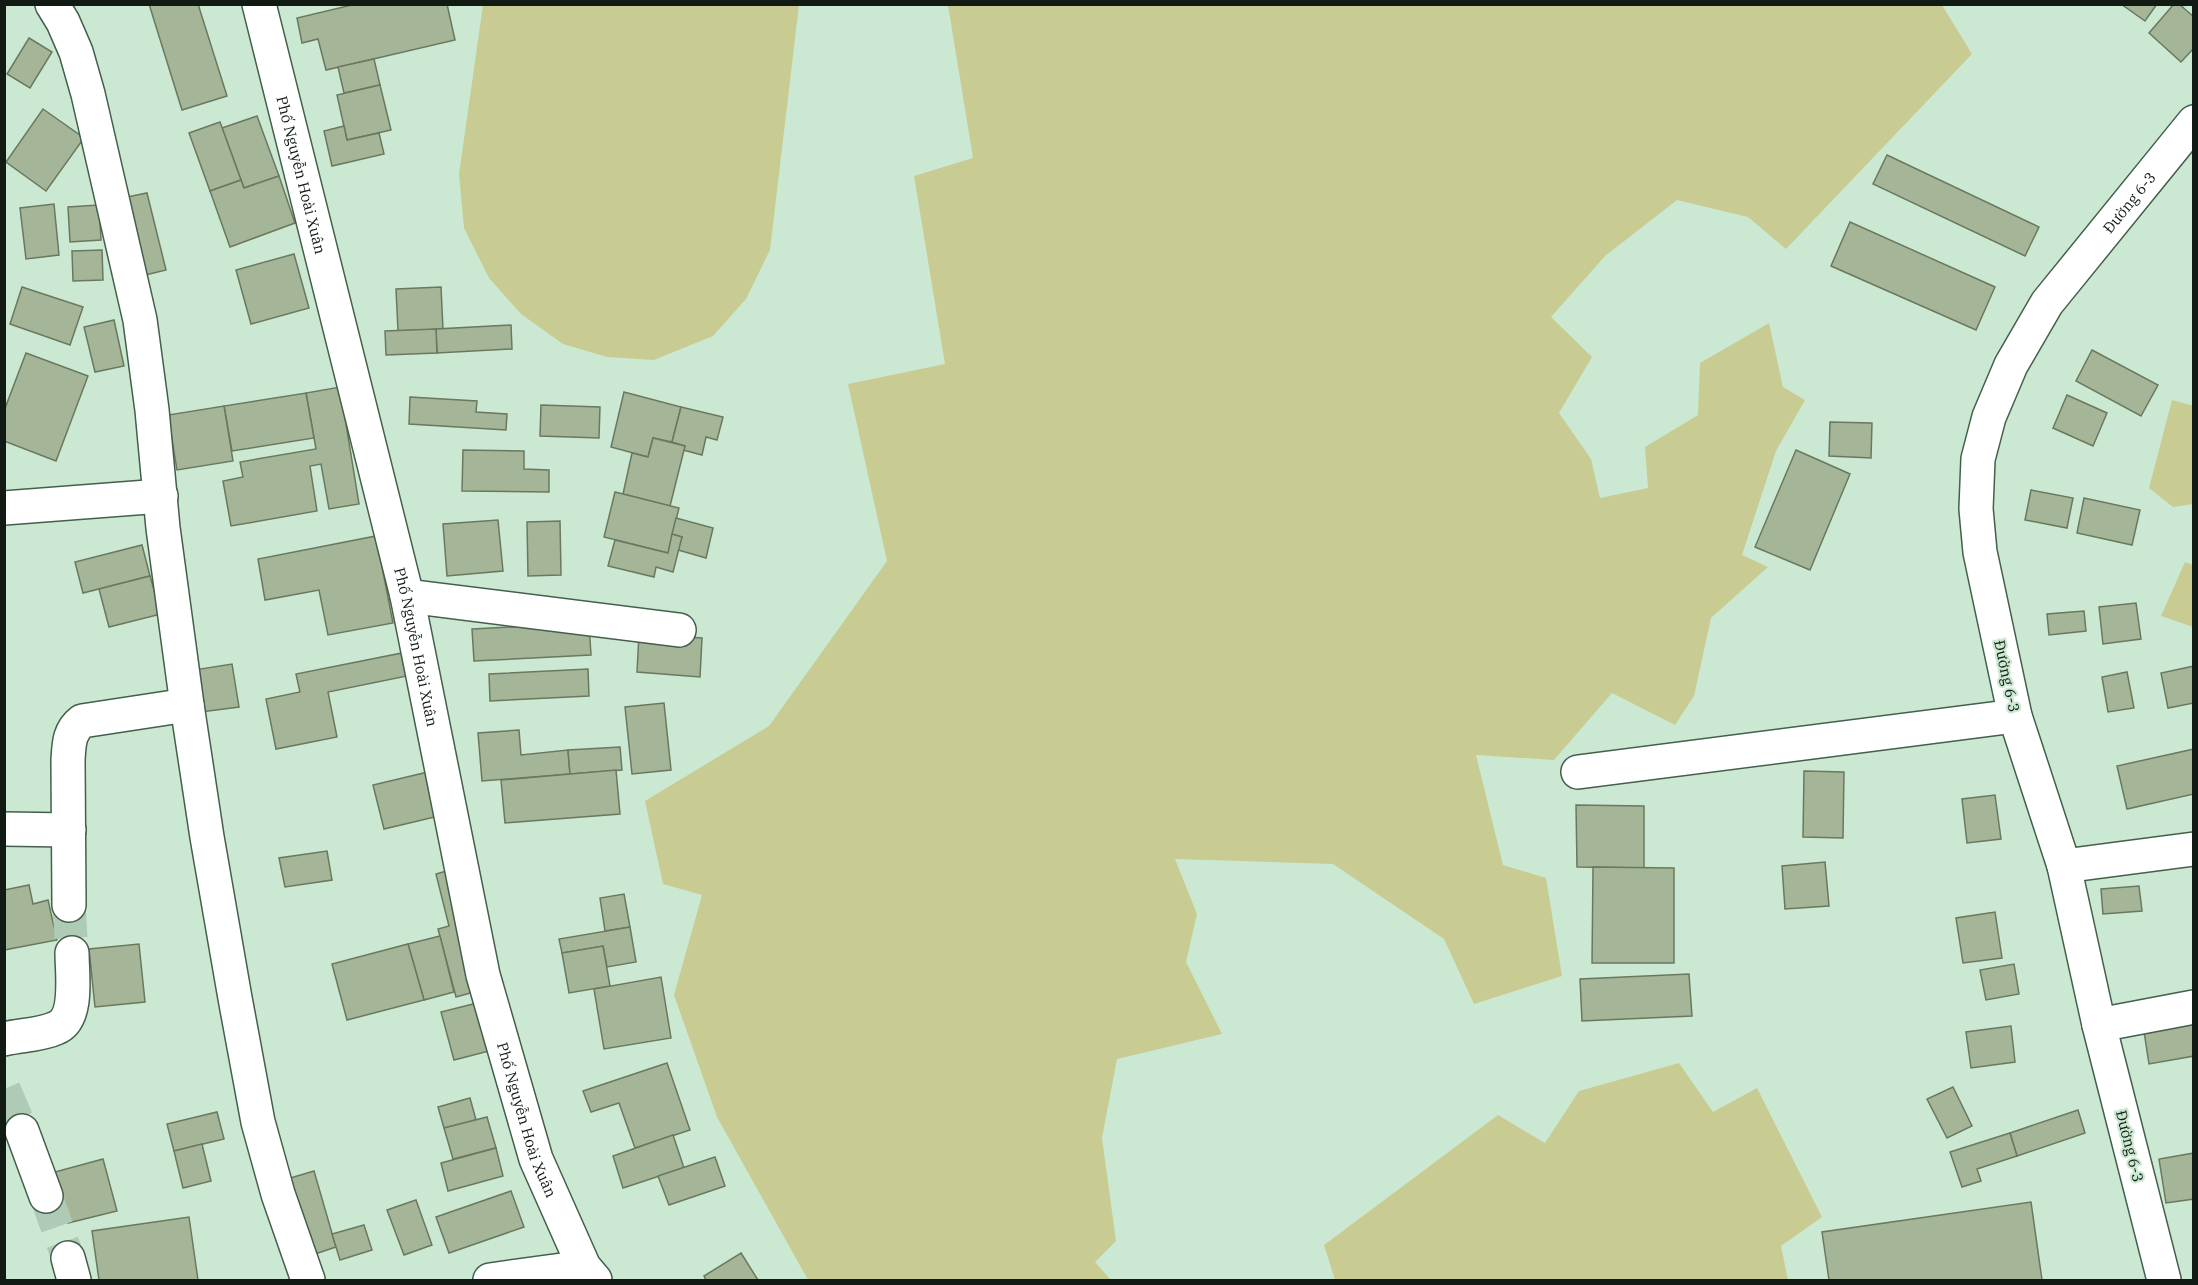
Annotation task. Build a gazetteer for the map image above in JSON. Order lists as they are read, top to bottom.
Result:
{
  "streets": {
    "street": ["Phố Nguyễn Hoài Xuân", "Đường 6-3"]
  }
}
